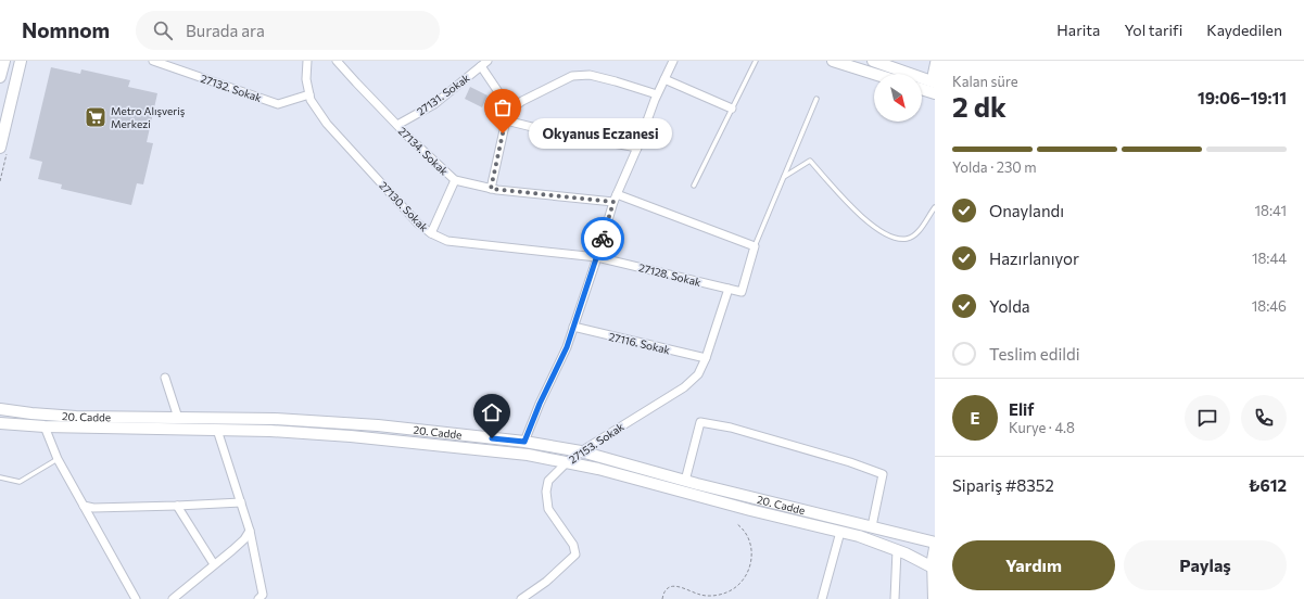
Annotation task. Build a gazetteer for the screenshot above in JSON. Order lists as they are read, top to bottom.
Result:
{
  "streets": {
    "main road": ["20. Cadde"],
    "street": [
      "27132. Sokak",
      "27131. Sokak",
      "27134. Sokak",
      "27130. Sokak",
      "27128. Sokak",
      "27116. Sokak",
      "27153. Sokak"
    ]
  },
  "crossings": [
    ["27132. Sokak", "27130. Sokak"],
    ["27131. Sokak", "27134. Sokak"],
    ["27134. Sokak", "27128. Sokak"],
    ["27130. Sokak", "27128. Sokak"],
    ["27128. Sokak", "27153. Sokak"],
    ["27116. Sokak", "27153. Sokak"],
    ["20. Cadde", "27153. Sokak"]
  ],
  "places": {
    "supermarket": ["Metro Alışveriş Merkezi"],
    "other": ["Okyanus Eczanesi"]
  },
  "north": "bottom right",
  "page": {
    "header": "Nomnom",
    "search": "Burada ara",
    "nav": ["Harita", "Yol tarifi", "Kaydedilen"],
    "heading": ["2 dk", "Kalan süre", "19:06–19:11"],
    "panel": [
      "Elif",
      "Kurye · 4.8",
      "Sipariş #8352",
      "₺612"
    ],
    "bubble": "Okyanus Eczanesi",
    "bar": "Yolda · 230 m",
    "list": [
      ["Onaylandı", "18:41"],
      ["Hazırlanıyor", "18:44"],
      ["Yolda", "18:46"],
      "Teslim edildi"
    ],
    "round": "E",
    "buttons": ["Yardım", "Paylaş"]
  }
}
